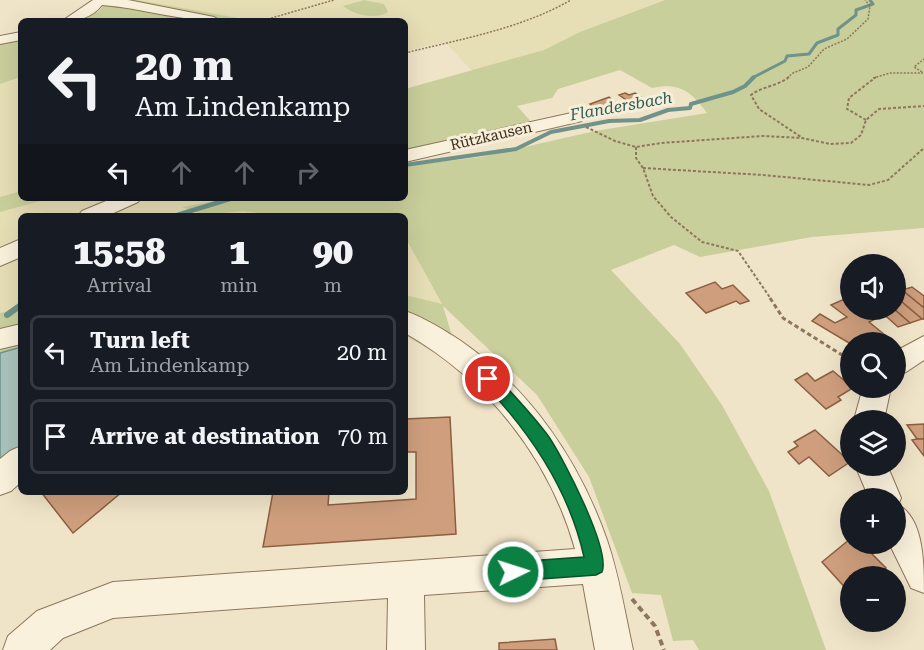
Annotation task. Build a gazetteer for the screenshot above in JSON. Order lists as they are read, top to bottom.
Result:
{
  "streets": {
    "street": ["Rützkausen"]
  },
  "water": ["Flandersbach"],
  "page": {
    "turn": ["20 m", "Am Lindenkamp"],
    "eta": [
      "15:58",
      "Arrival",
      "1",
      "min",
      "90",
      "m"
    ],
    "map_buttons": ["+", "−"],
    "list": [
      {
        "name": "Turn left",
        "note": "Am Lindenkamp",
        "value": "20 m"
      },
      {
        "name": "Arrive at destination",
        "value": "70 m"
      }
    ]
  }
}
